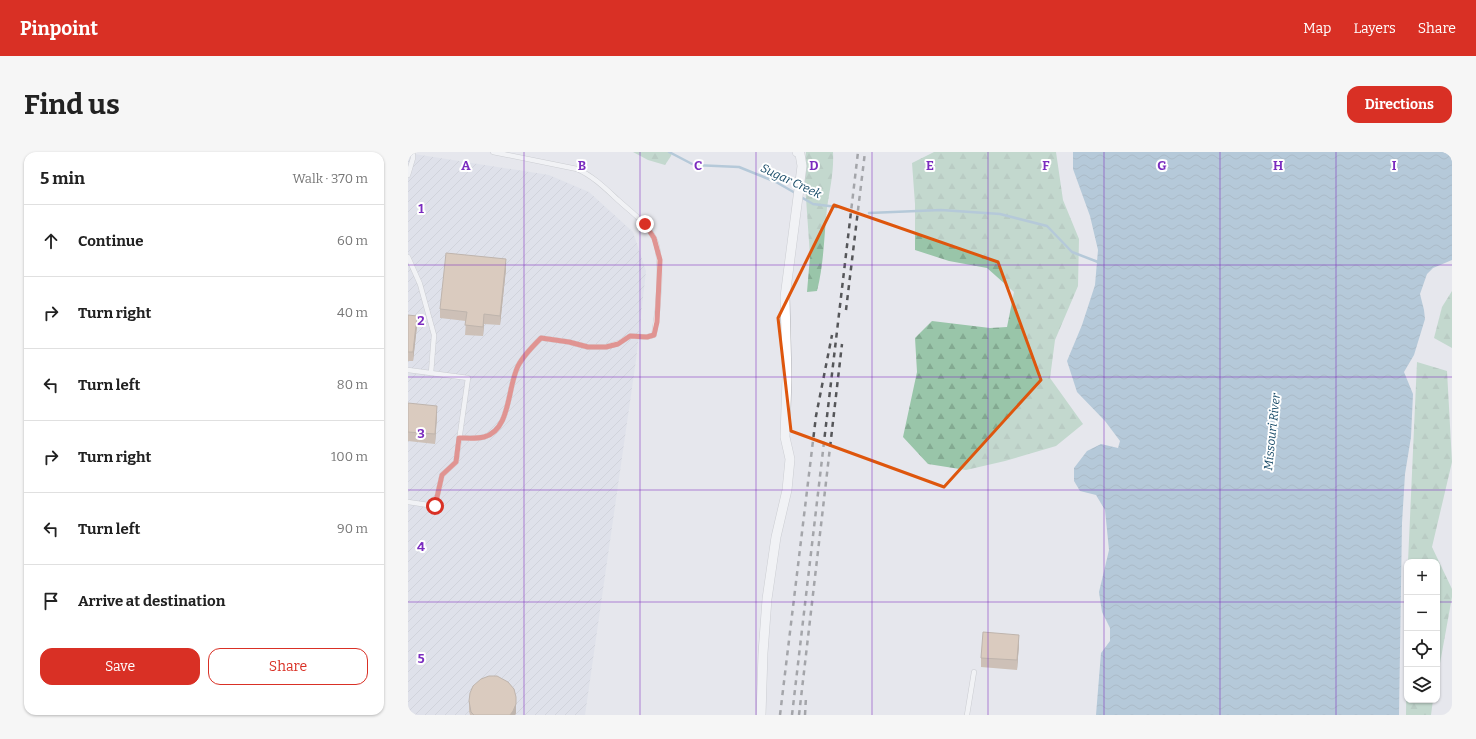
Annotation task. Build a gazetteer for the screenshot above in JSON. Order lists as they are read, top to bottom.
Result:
{
  "water": ["Sugar Creek", "Missouri River"],
  "page": {
    "header": "Pinpoint",
    "nav": ["Map", "Layers", "Share"],
    "buttons": [
      "Directions",
      ["Save", "Share"]
    ],
    "title": "Find us",
    "heading": ["5 min", "Walk · 370 m"],
    "list": [
      ["Continue", "60 m"],
      ["Turn right", "40 m"],
      ["Turn left", "80 m"],
      ["Turn right", "100 m"],
      ["Turn left", "90 m"],
      "Arrive at destination"
    ],
    "map_buttons": ["+", "−"]
  },
  "grid": {
    "columns": [
      "A",
      "B",
      "C",
      "D",
      "E",
      "F",
      "G",
      "H",
      "I"
    ],
    "rows": [
      "1",
      "2",
      "3",
      "4",
      "5"
    ]
  }
}
